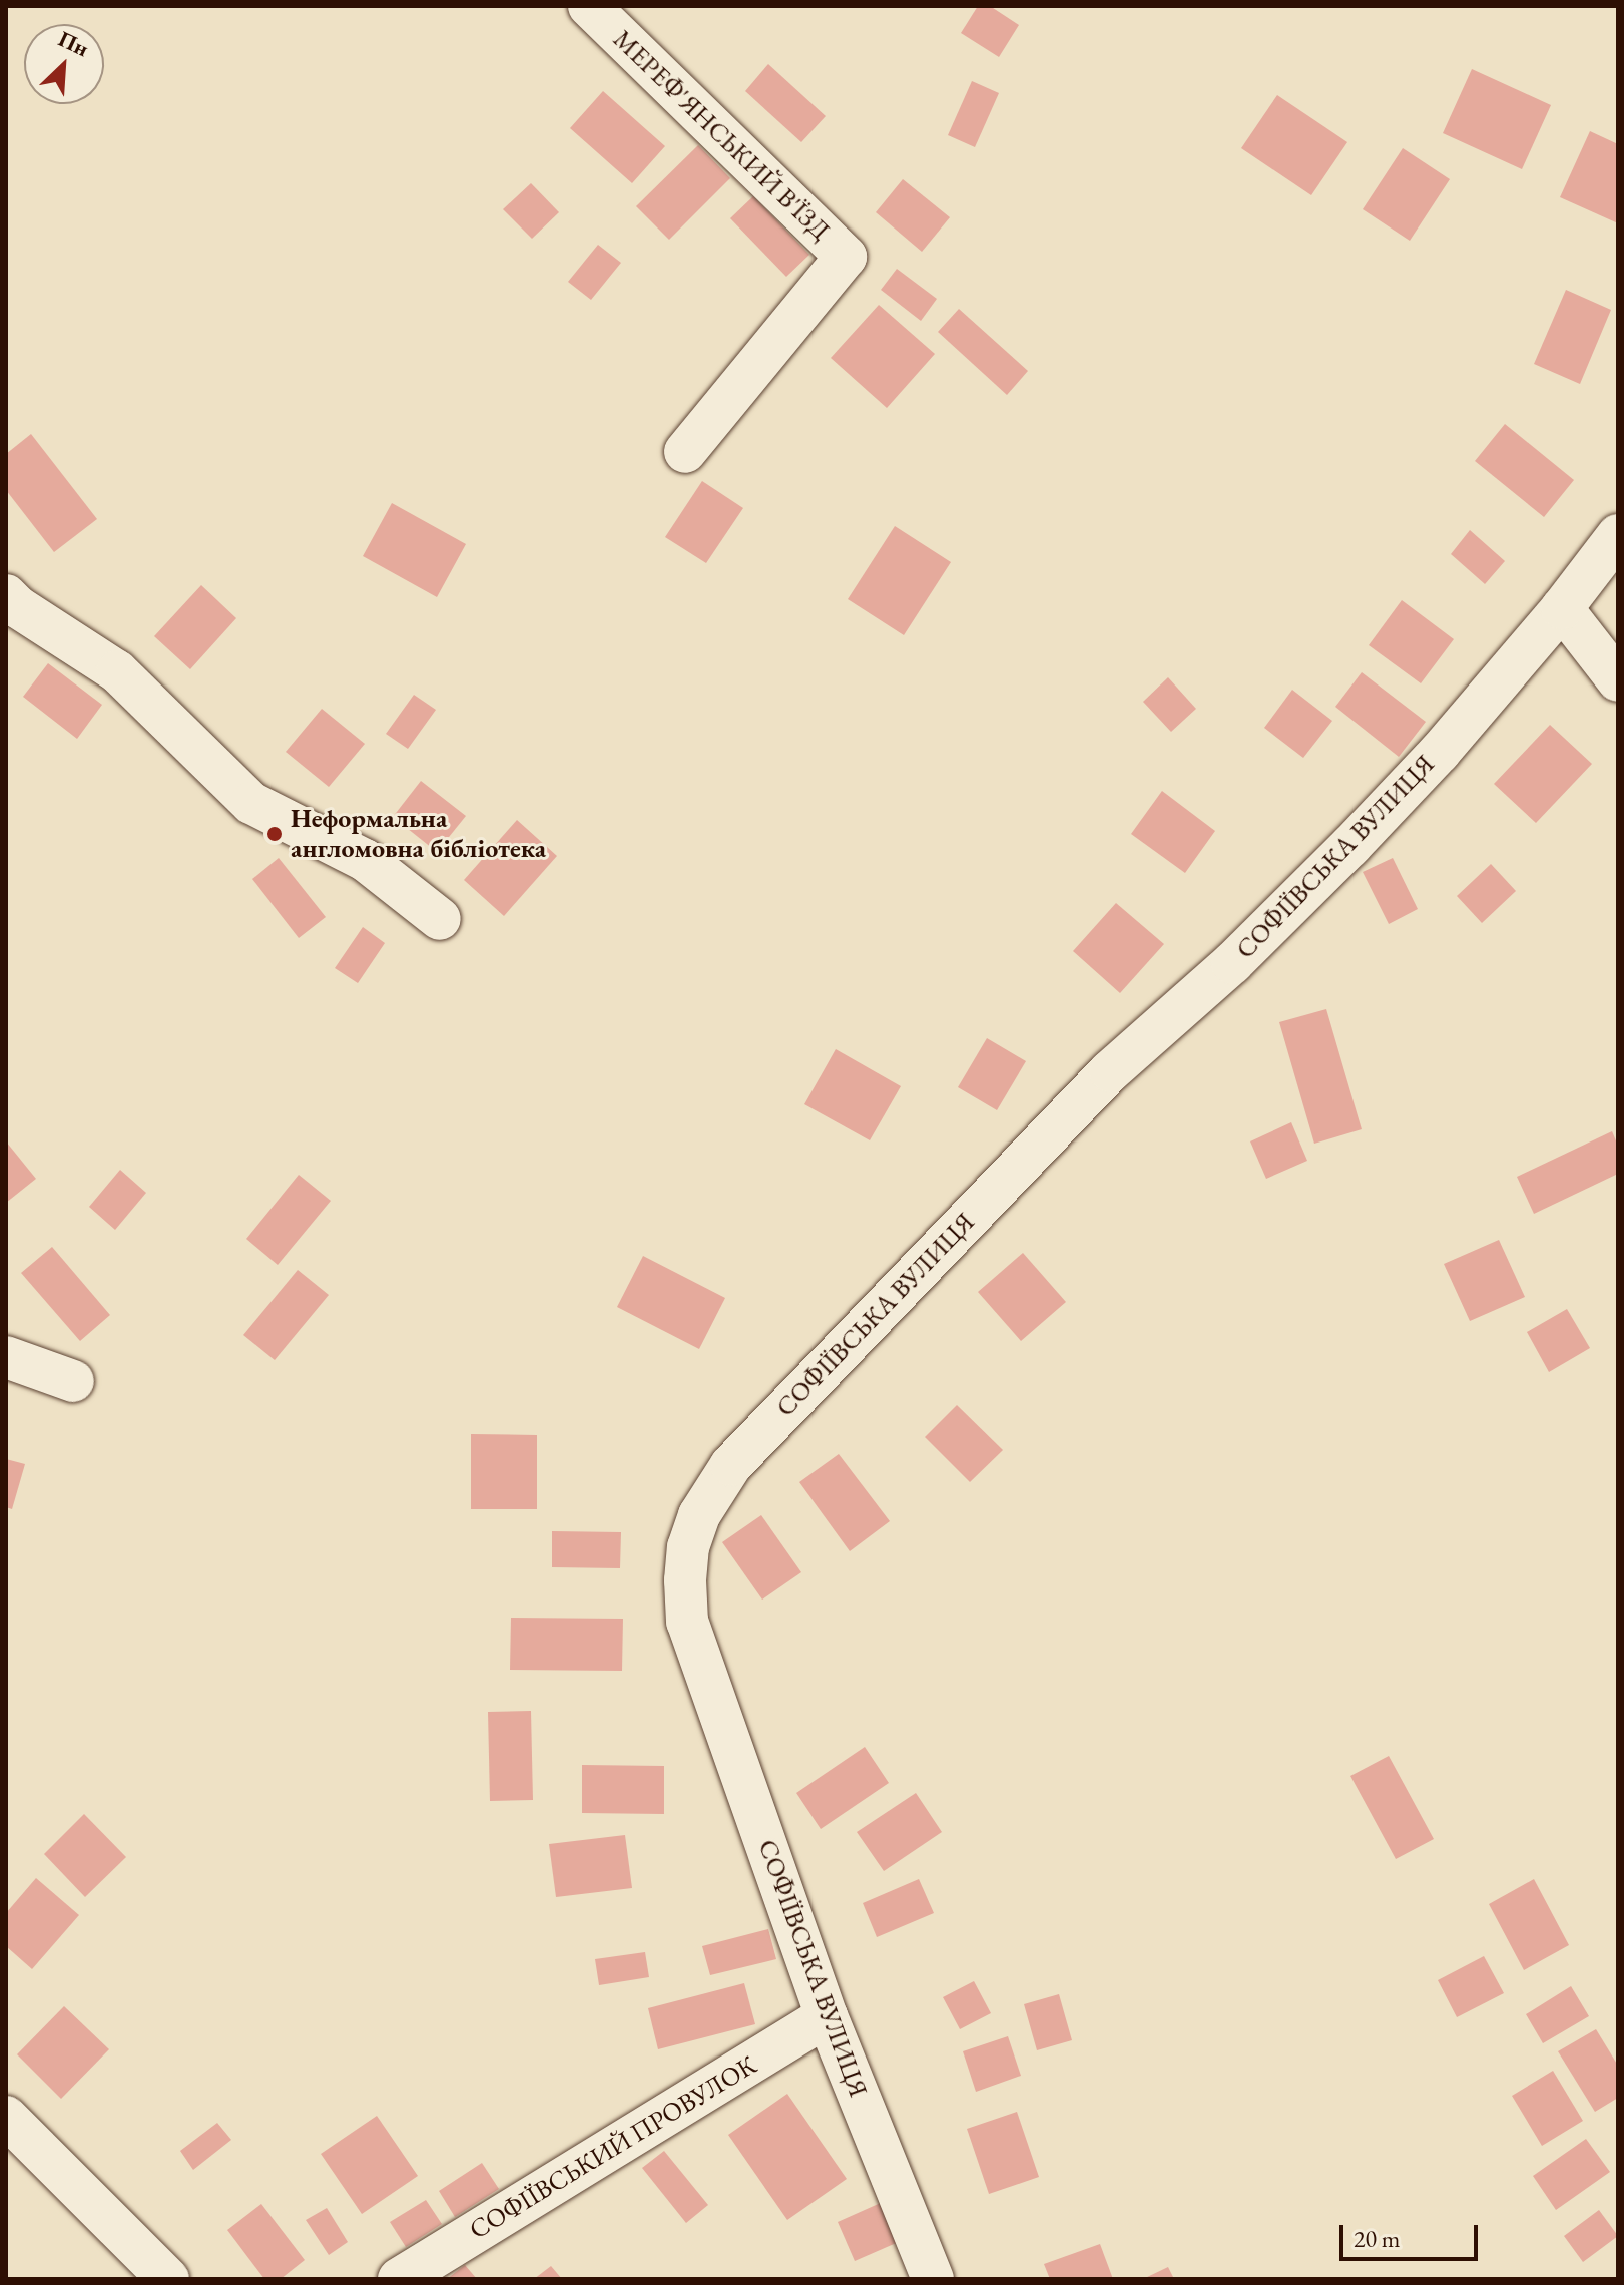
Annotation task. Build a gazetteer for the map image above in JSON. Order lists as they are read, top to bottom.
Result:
{
  "streets": {
    "street": ["МЕРЕФ'ЯНСЬКИЙ В'ЇЗД", "СОФІЇВСЬКА ВУЛИЦЯ", "СОФІЇВСЬКИЙ ПРОВУЛОК"]
  },
  "crossings": [
    ["СОФІЇВСЬКА ВУЛИЦЯ", "СОФІЇВСЬКИЙ ПРОВУЛОК"]
  ],
  "places": ["Неформальна англомовна бібліотека"],
  "scale_bar": "20 m",
  "north": "top right"
}
